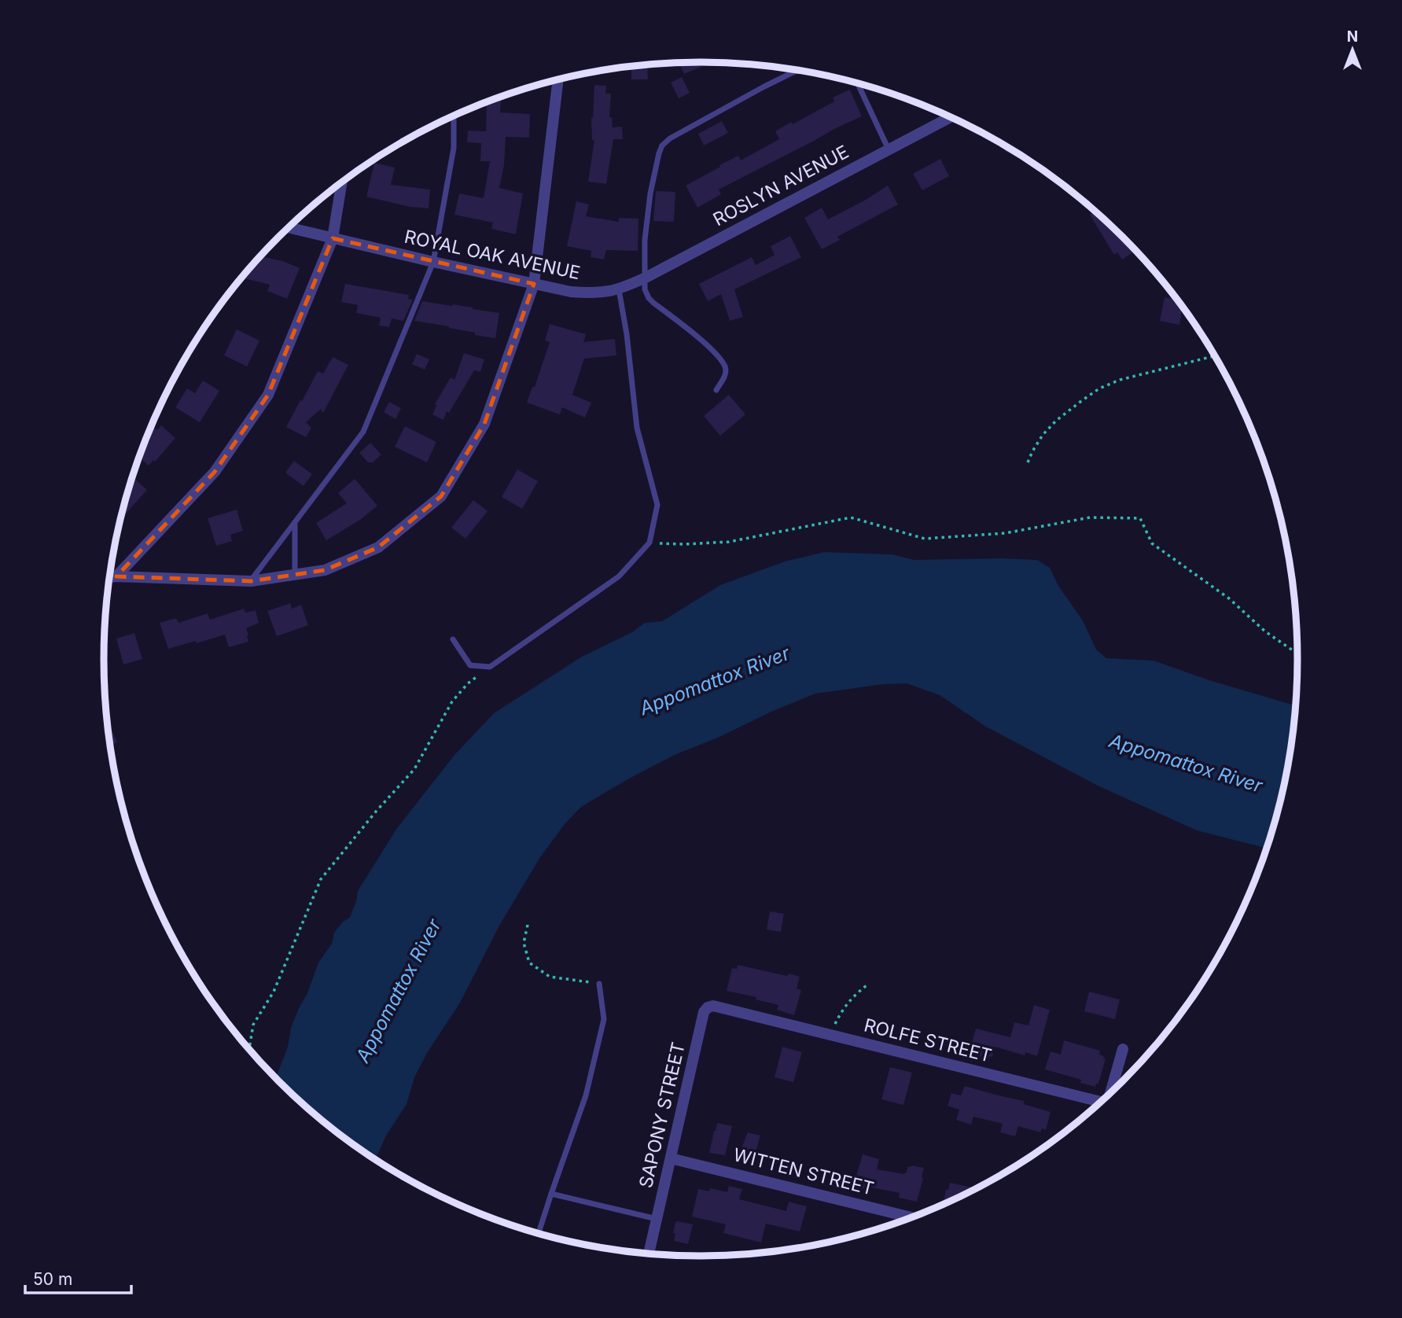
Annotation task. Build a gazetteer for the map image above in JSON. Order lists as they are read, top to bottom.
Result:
{
  "streets": {
    "street": [
      "ROSLYN AVENUE",
      "ROYAL OAK AVENUE",
      "ROLFE STREET",
      "SAPONY STREET",
      "WITTEN STREET"
    ]
  },
  "crossings": [
    ["ROSLYN AVENUE", "ROYAL OAK AVENUE"],
    ["ROLFE STREET", "SAPONY STREET"],
    ["SAPONY STREET", "WITTEN STREET"]
  ],
  "water": ["Appomattox River"],
  "scale_bar": "50 m",
  "north": "top"
}
